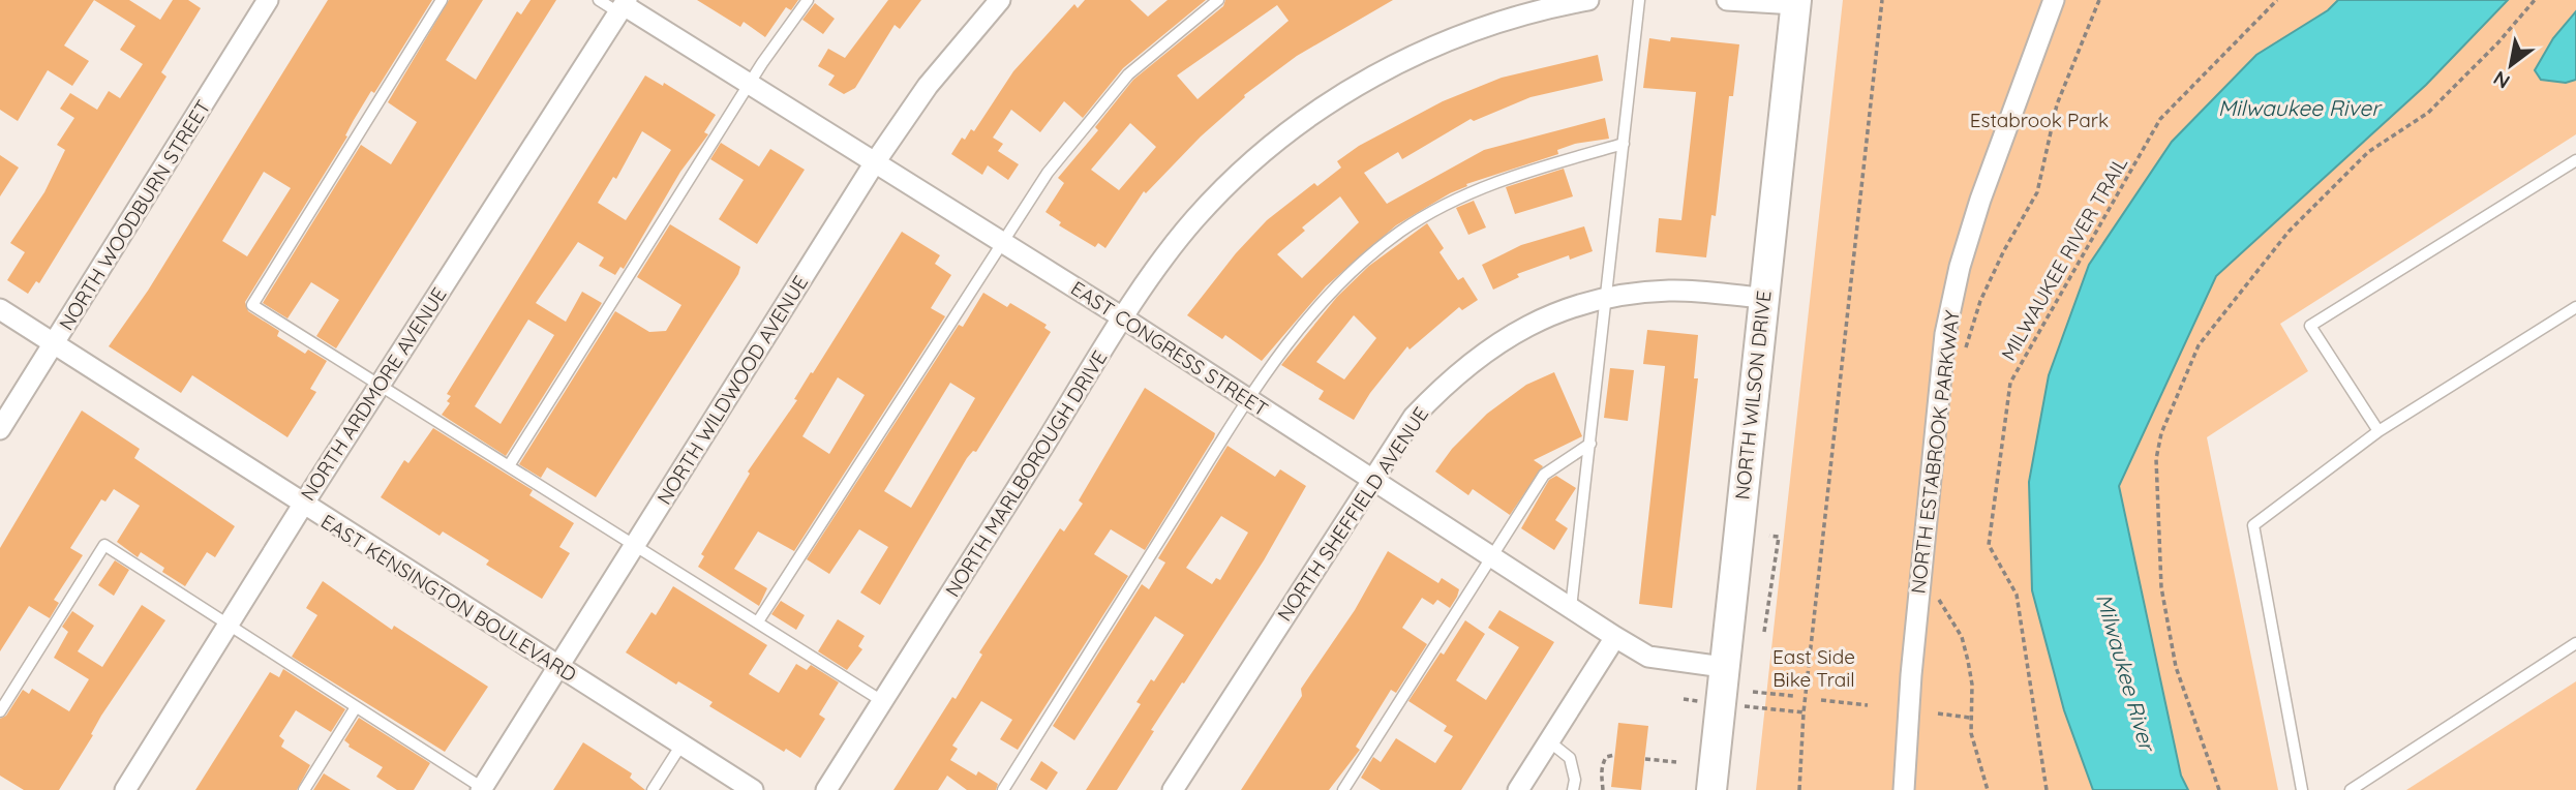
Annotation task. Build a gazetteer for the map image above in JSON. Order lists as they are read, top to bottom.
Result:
{
  "streets": {
    "street": [
      "NORTH WOODBURN STREET",
      "EAST CONGRESS STREET",
      "NORTH WILDWOOD AVENUE",
      "NORTH ARDMORE AVENUE",
      "NORTH WILSON DRIVE",
      "NORTH ESTABROOK PARKWAY",
      "NORTH MARLBOROUGH DRIVE",
      "NORTH SHEFFIELD AVENUE",
      "EAST KENSINGTON BOULEVARD"
    ],
    "path": ["MILWAUKEE RIVER TRAIL"]
  },
  "crossings": [
    ["NORTH WOODBURN STREET", "EAST KENSINGTON BOULEVARD"],
    ["EAST CONGRESS STREET", "NORTH WILDWOOD AVENUE"],
    ["EAST CONGRESS STREET", "NORTH ARDMORE AVENUE"],
    ["EAST CONGRESS STREET", "NORTH WILSON DRIVE"],
    ["EAST CONGRESS STREET", "NORTH MARLBOROUGH DRIVE"],
    ["EAST CONGRESS STREET", "NORTH SHEFFIELD AVENUE"],
    ["NORTH WILDWOOD AVENUE", "EAST KENSINGTON BOULEVARD"],
    ["NORTH ARDMORE AVENUE", "EAST KENSINGTON BOULEVARD"],
    ["NORTH WILSON DRIVE", "NORTH SHEFFIELD AVENUE"]
  ],
  "water": ["Milwaukee River"],
  "parks": ["Estabrook Park", "East Side Bike Trail"],
  "north": "bottom left"
}
